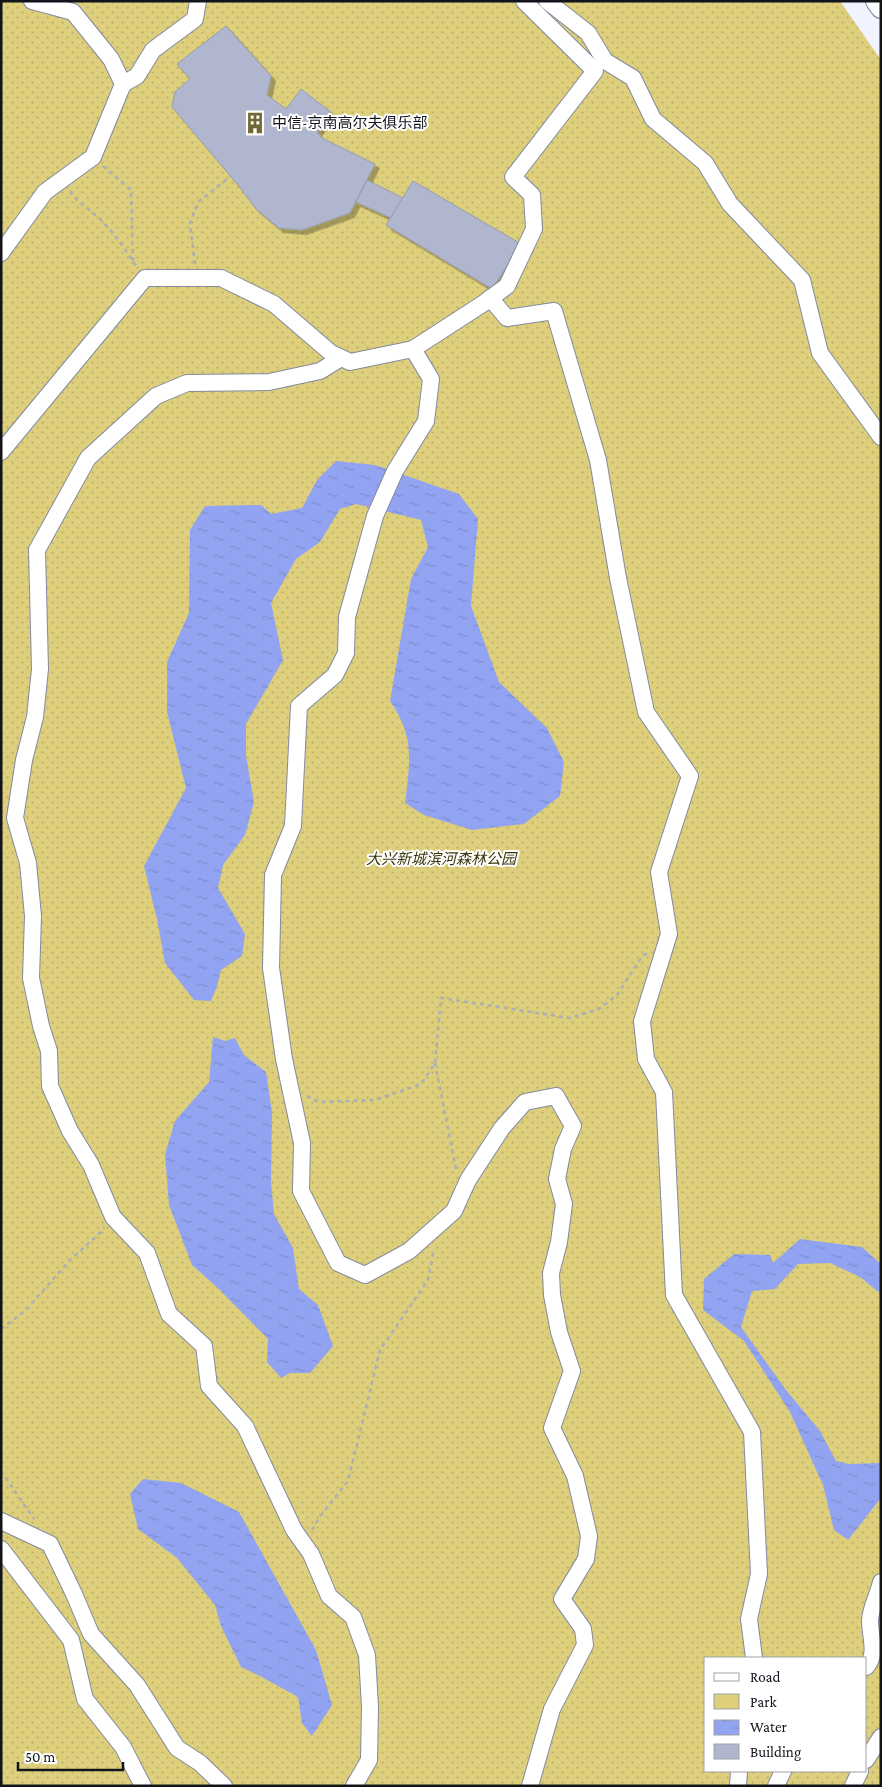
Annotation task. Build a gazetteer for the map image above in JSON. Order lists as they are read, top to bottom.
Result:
{
  "parks": ["大兴新城滨河森林公园"],
  "places": {
    "building": ["中信-京南高尔夫俱乐部"]
  },
  "legend": [
    "Road",
    "Park",
    "Water",
    "Building"
  ],
  "scale_bar": "50 m"
}
